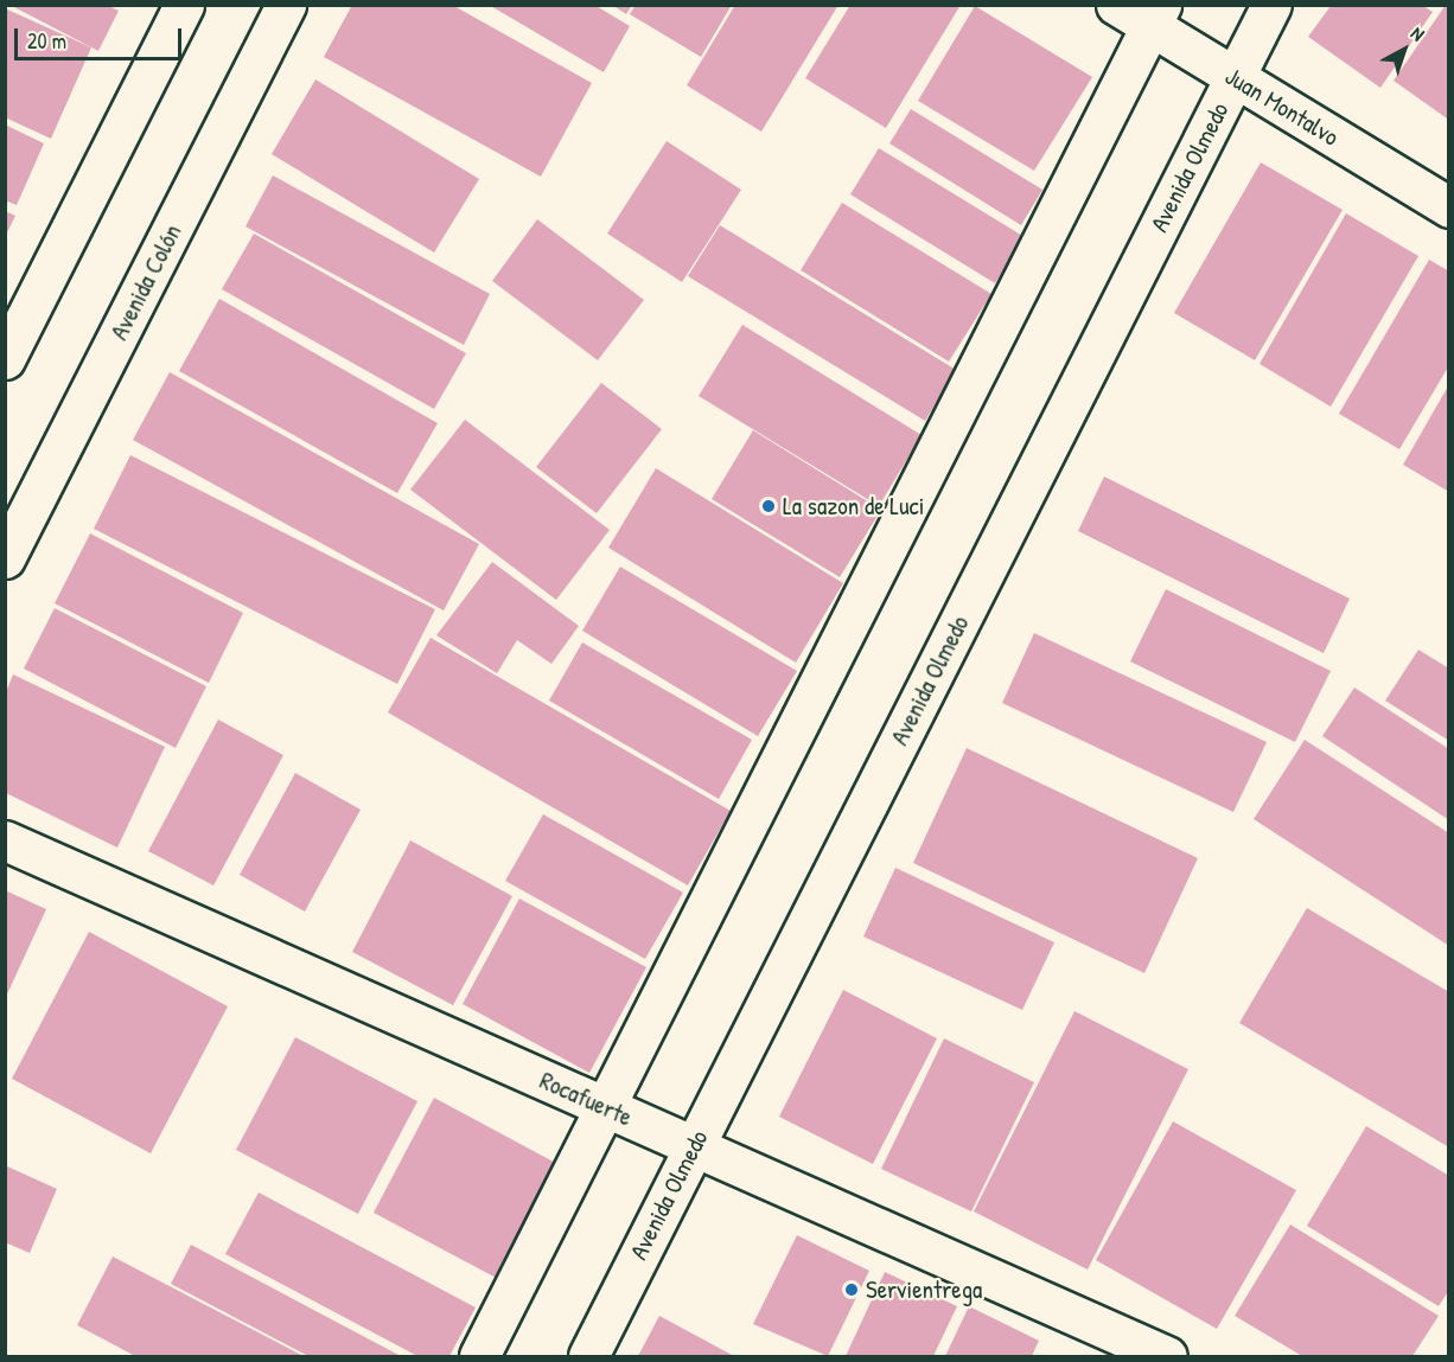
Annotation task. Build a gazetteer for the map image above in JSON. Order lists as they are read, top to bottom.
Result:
{
  "streets": {
    "street": [
      "Juan Montalvo",
      "Avenida Olmedo",
      "Avenida Colón",
      "Rocafuerte"
    ]
  },
  "crossings": [
    ["Juan Montalvo", "Avenida Olmedo"],
    ["Avenida Olmedo", "Rocafuerte"]
  ],
  "places": ["La sazon de Luci", "Servientrega"],
  "scale_bar": "20 m",
  "north": "top right"
}
